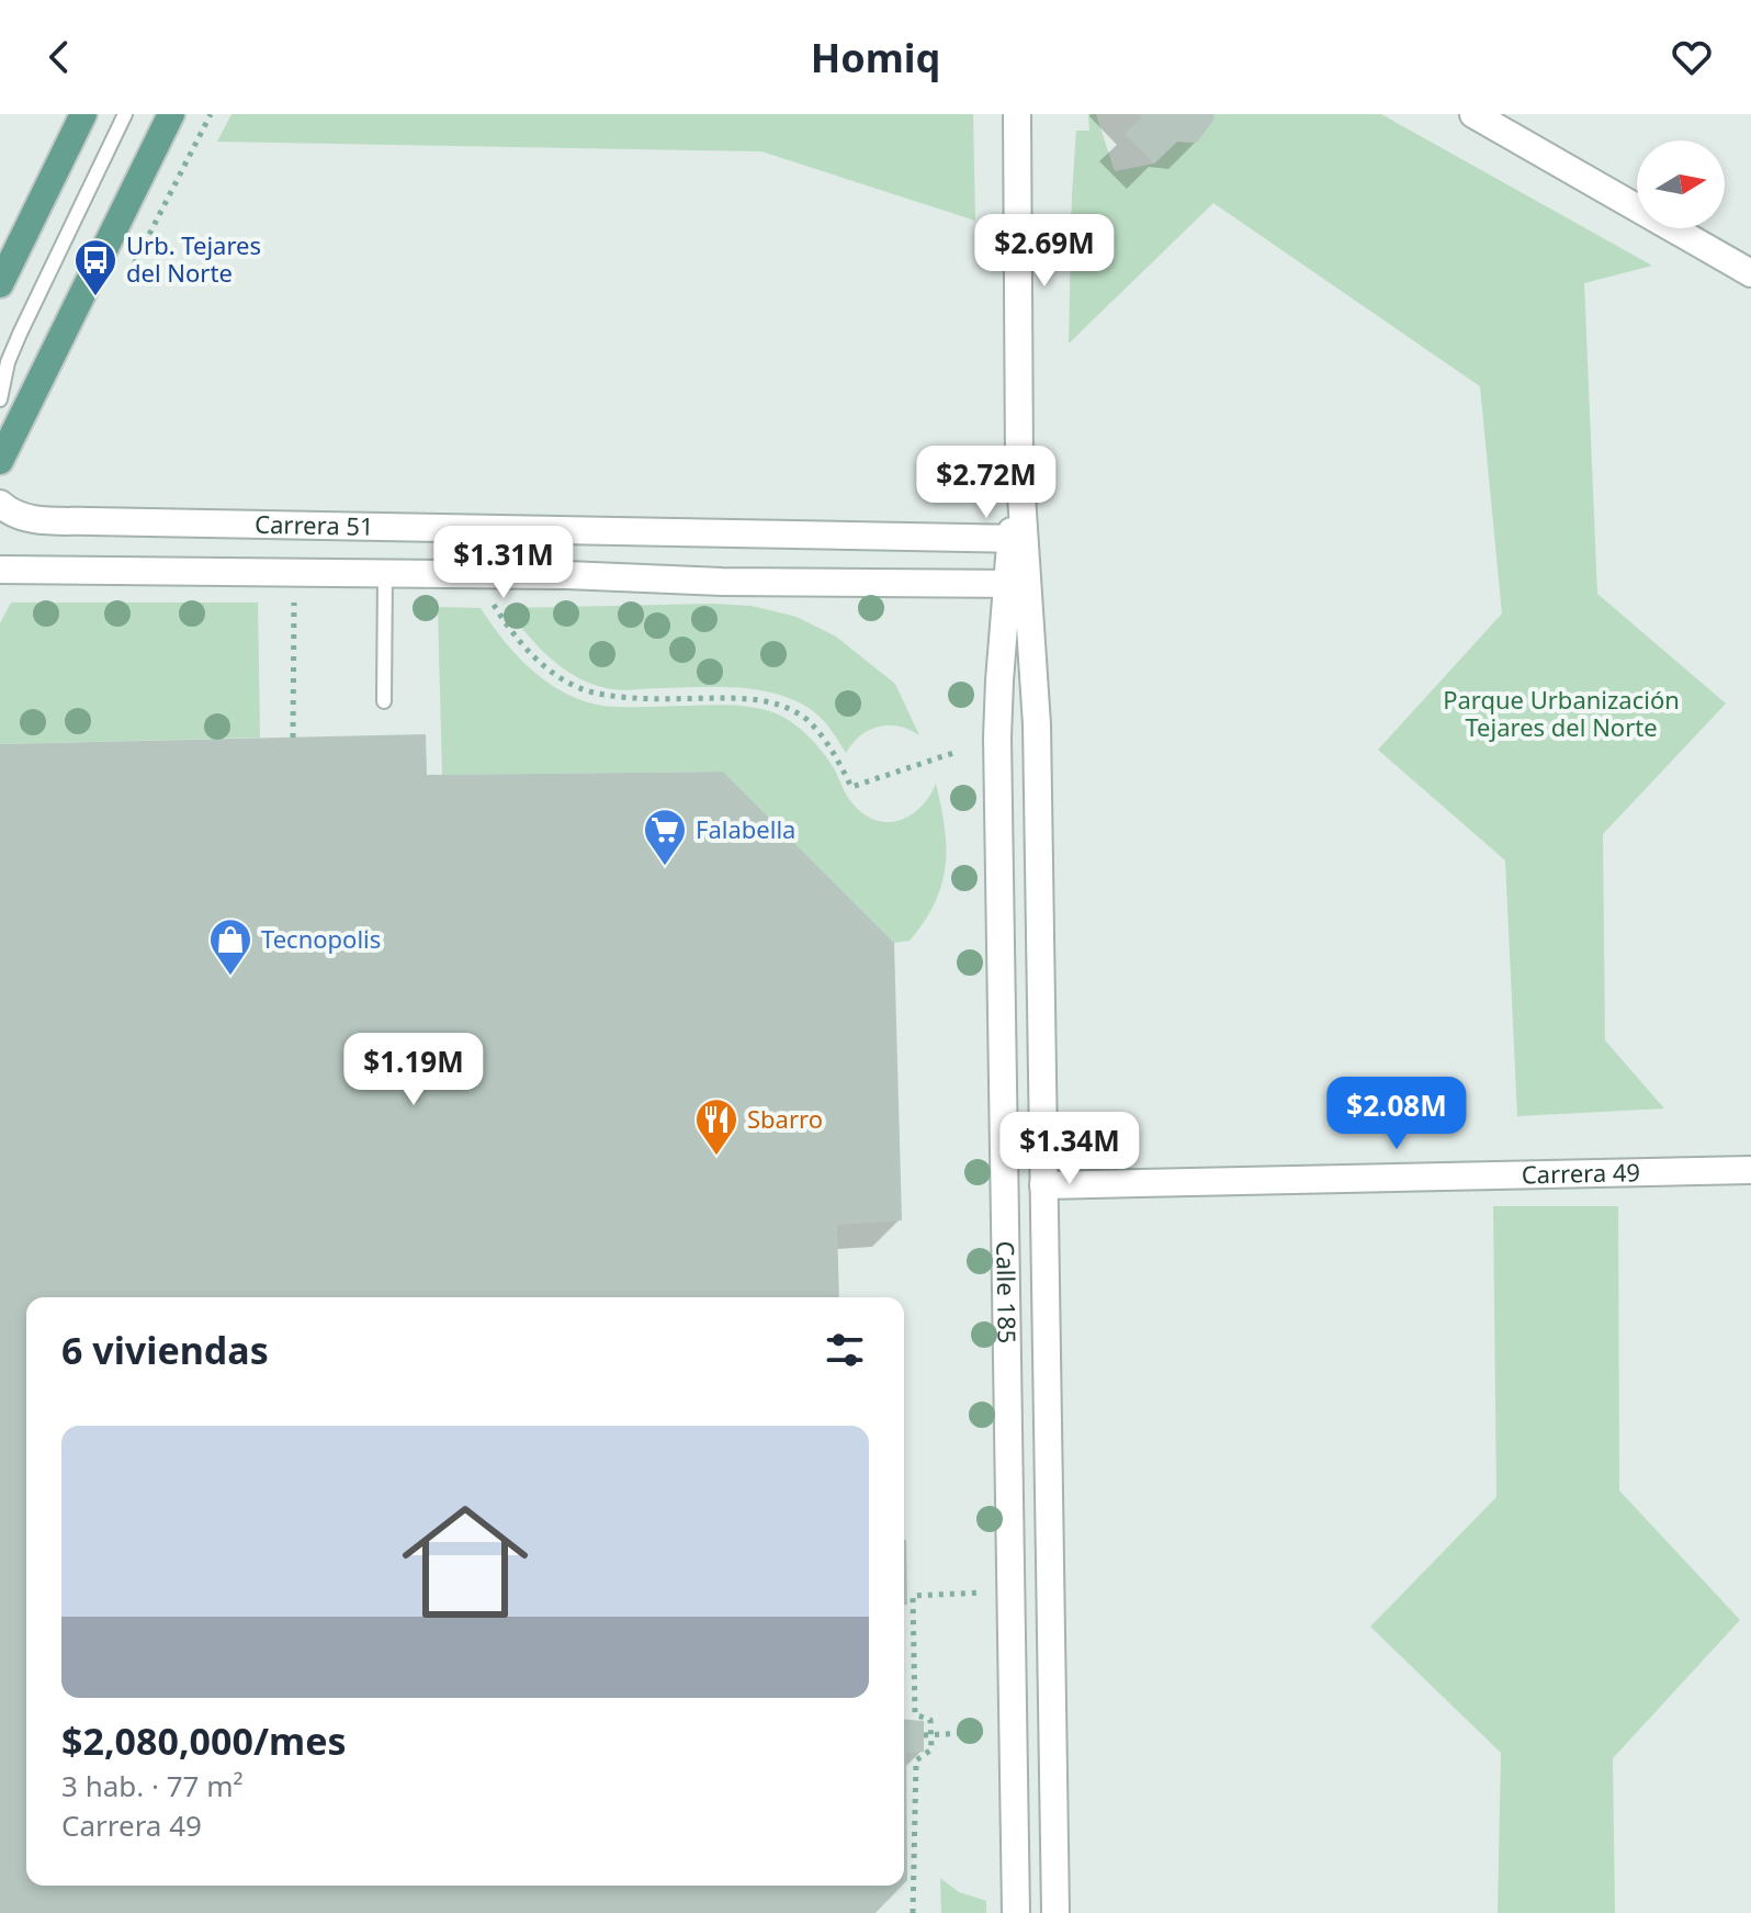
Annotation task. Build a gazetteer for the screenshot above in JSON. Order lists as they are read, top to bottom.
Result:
{
  "streets": {
    "street": ["Carrera 51", "Carrera 49", "Calle 185"]
  },
  "crossings": [
    ["Carrera 51", "Calle 185"],
    ["Carrera 49", "Calle 185"]
  ],
  "parks": ["Parque Urbanización Tejares del Norte"],
  "places": {
    "bus stop": ["Urb. Tejares del Norte"],
    "supermarket": ["Falabella"],
    "shop": ["Tecnopolis"],
    "restaurant": ["Sbarro"]
  },
  "north": "right",
  "page": {
    "header": "Homiq",
    "price": [
      "$2.69M",
      "$2.72M",
      "$1.31M",
      "$1.19M",
      "$2.08M",
      "$1.34M"
    ],
    "heading": "6 viviendas",
    "list": [
      {
        "name": "$2,080,000/mes",
        "note": "3 hab. · 77 m² · Carrera 49"
      }
    ]
  }
}
